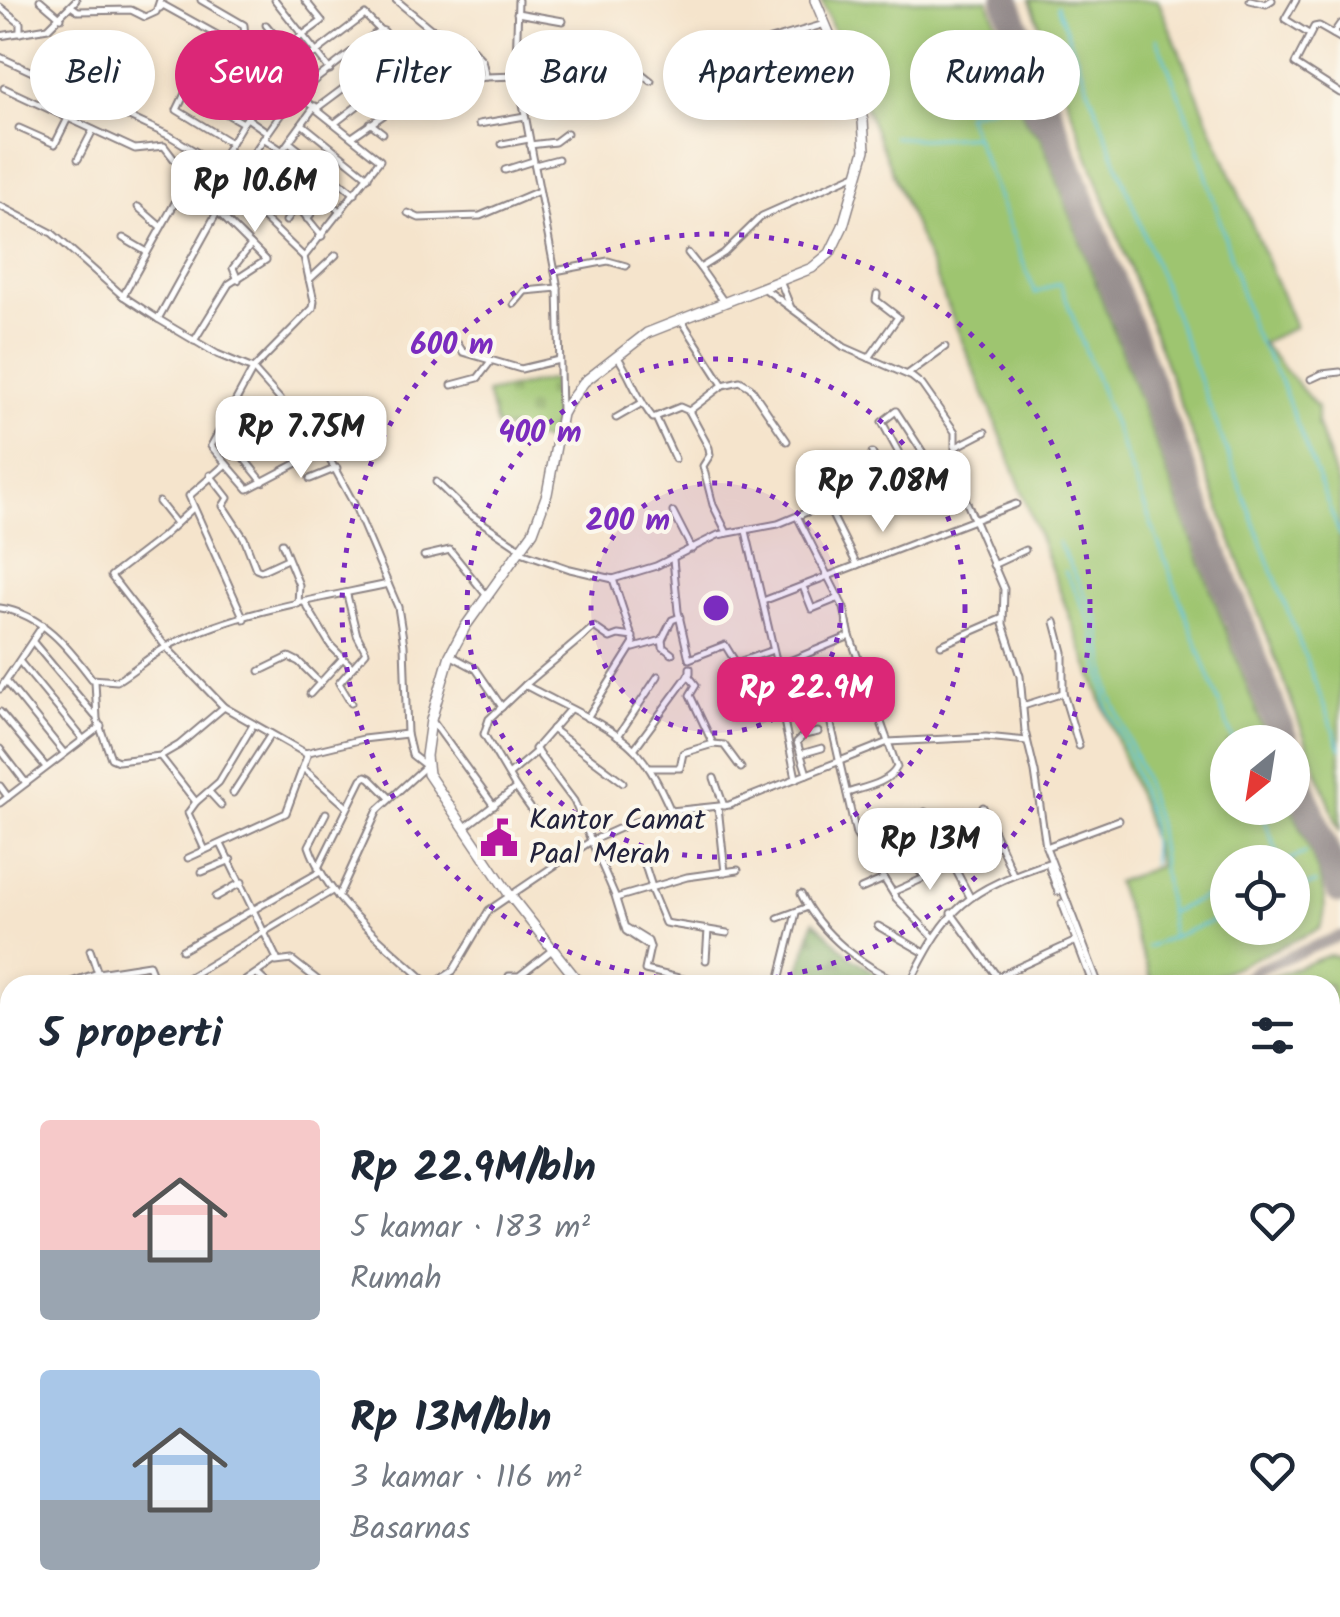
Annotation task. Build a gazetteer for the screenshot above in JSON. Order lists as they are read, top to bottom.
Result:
{
  "places": {
    "public building": ["Kantor Camat Paal Merah"]
  },
  "north": "bottom left",
  "page": {
    "chip": [
      "Beli",
      "Sewa",
      "Filter",
      "Baru",
      "Apartemen",
      "Rumah"
    ],
    "price": [
      "Rp 10.6M",
      "Rp 7.75M",
      "Rp 7.08M",
      "Rp 22.9M",
      "Rp 13M"
    ],
    "heading": "5 properti",
    "list": [
      {
        "name": "Rp 22.9M/bln",
        "note": "5 kamar · 183 m² · Rumah"
      },
      {
        "name": "Rp 13M/bln",
        "note": "3 kamar · 116 m² · Basarnas"
      }
    ]
  },
  "rings": ["600 m", "400 m", "200 m"]
}
